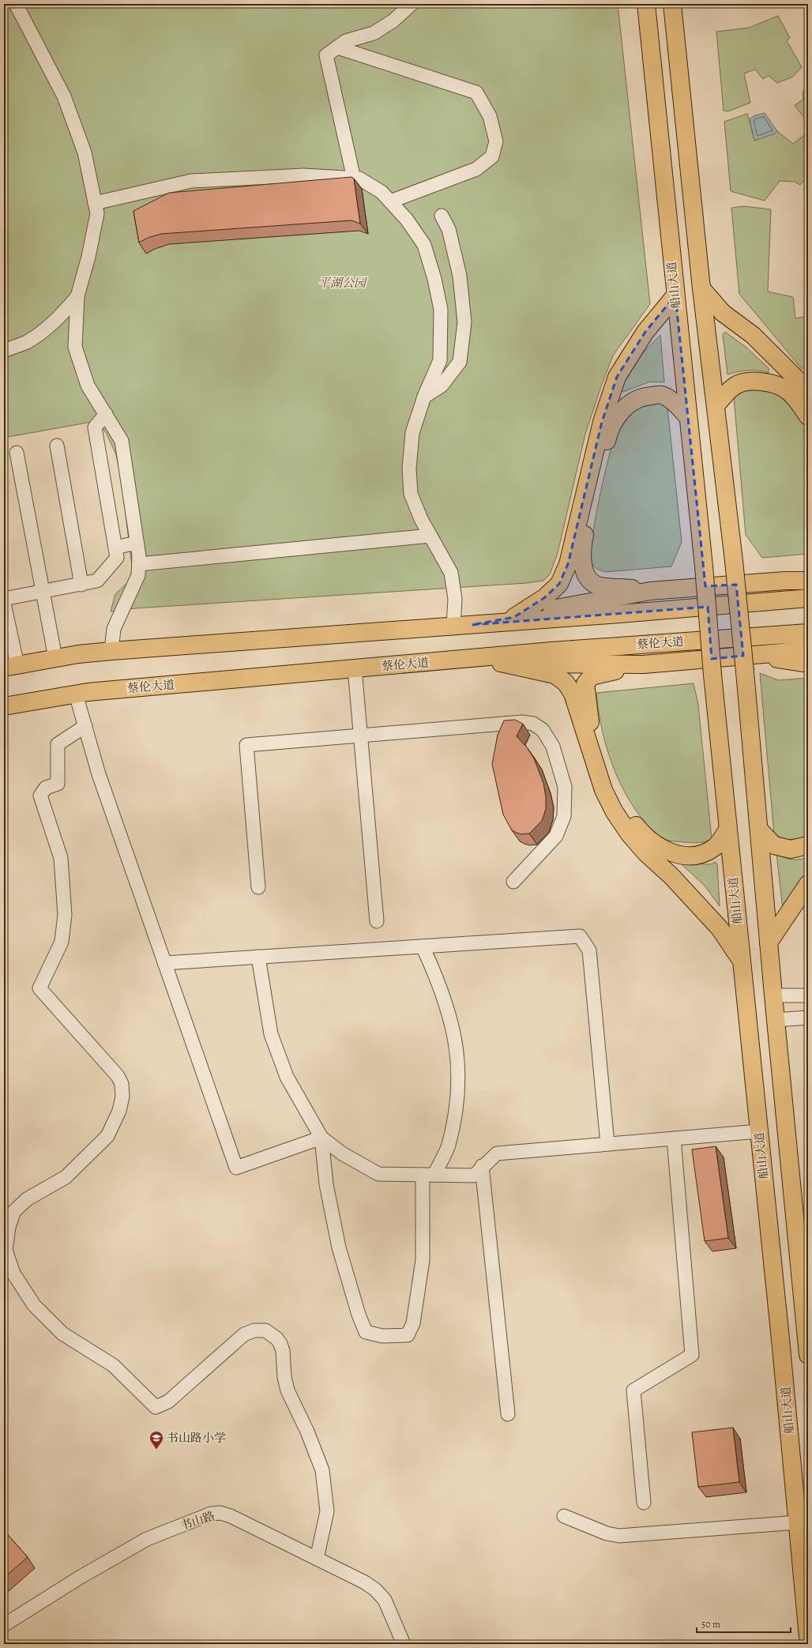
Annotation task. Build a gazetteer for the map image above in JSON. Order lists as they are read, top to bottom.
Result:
{
  "streets": {
    "highway": ["船山大道", "蔡伦大道"],
    "street": ["书山路"]
  },
  "parks": ["平湖公园"],
  "places": {
    "school or university": ["书山路小学"]
  },
  "scale_bar": "50 m"
}
